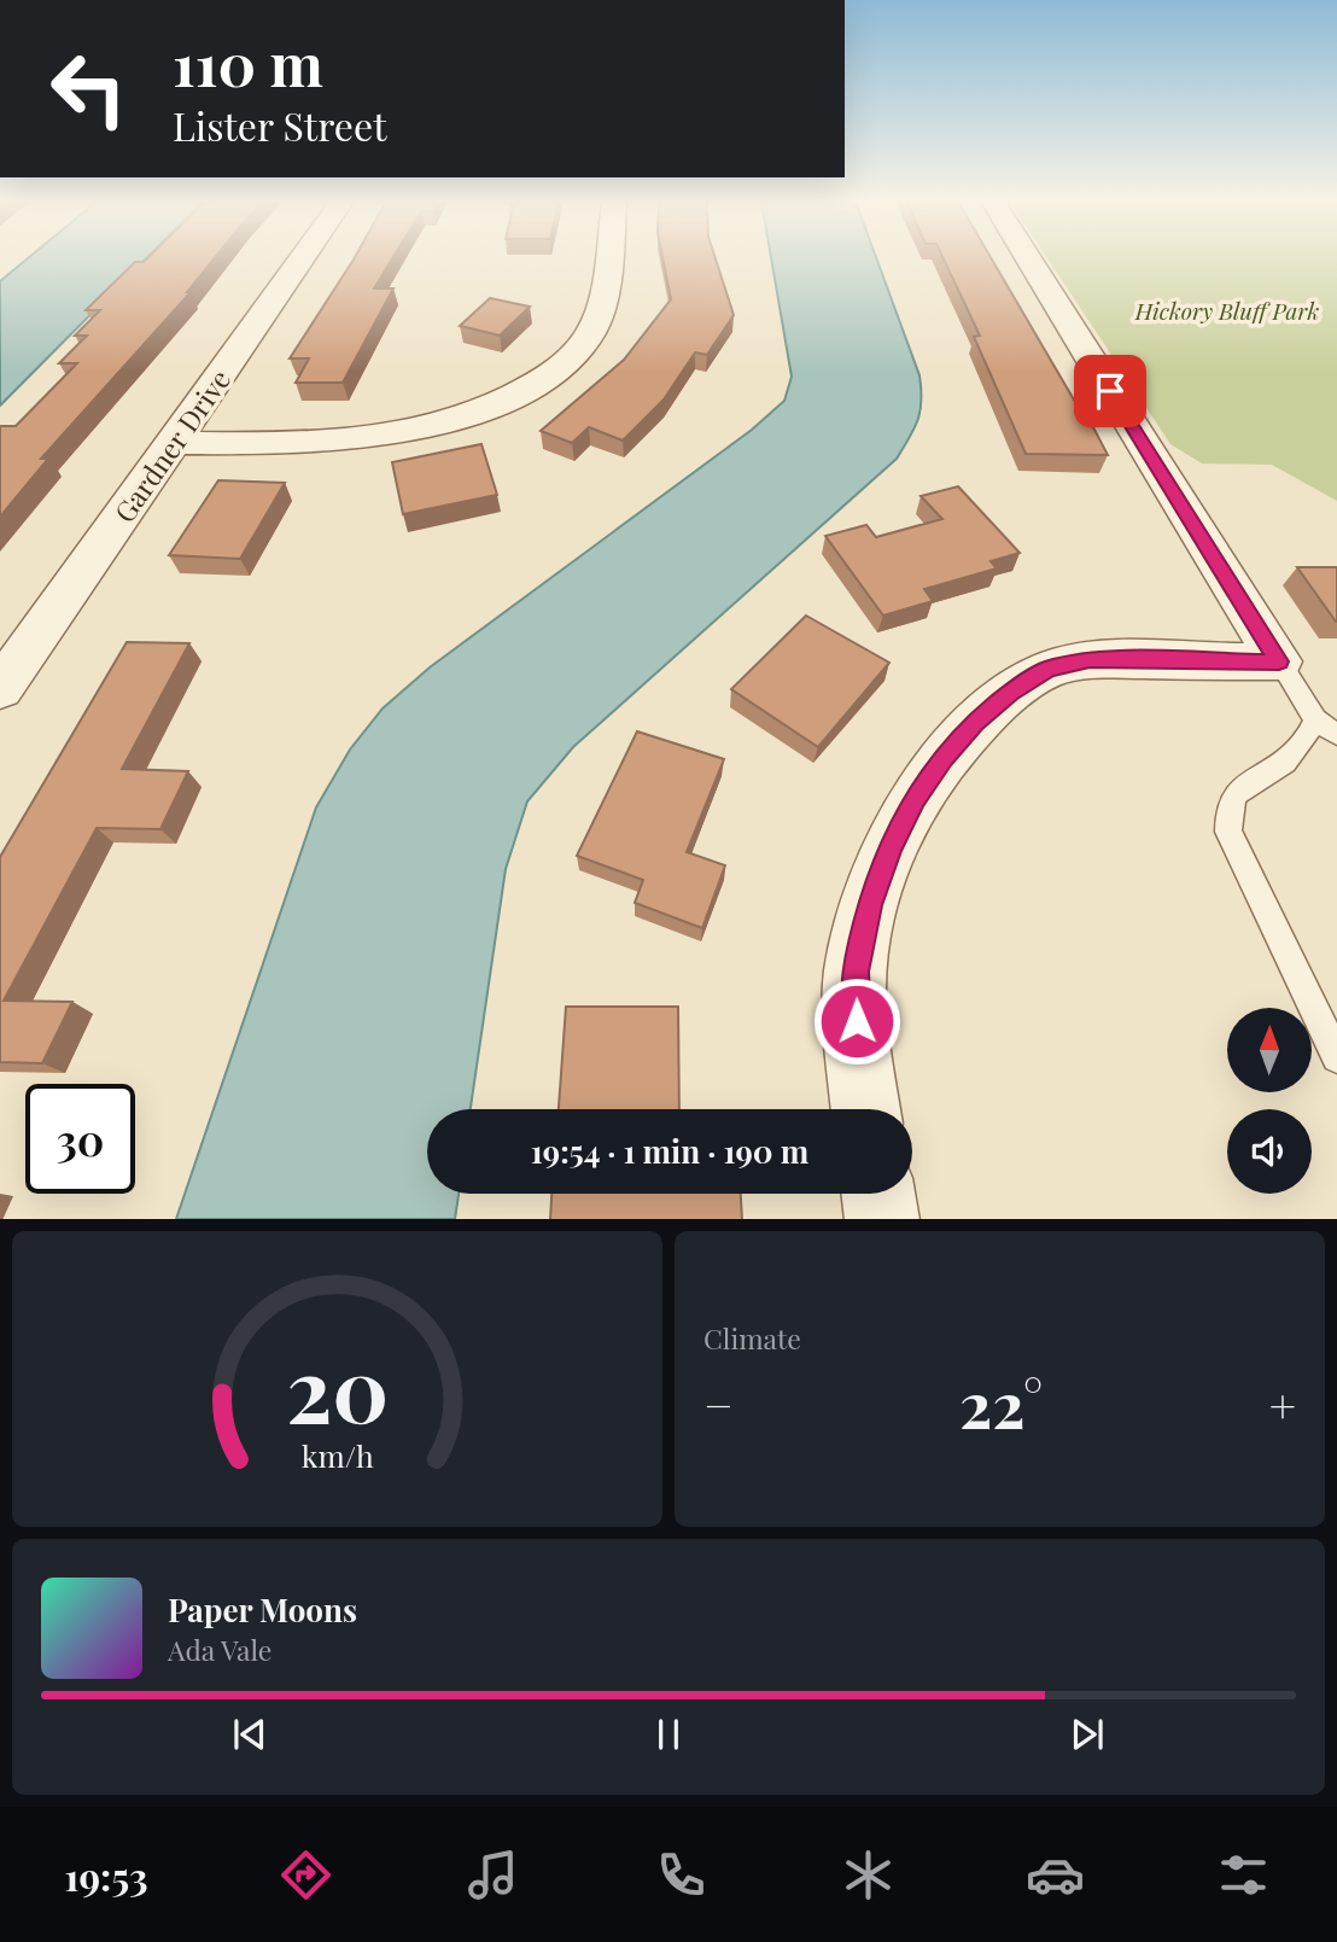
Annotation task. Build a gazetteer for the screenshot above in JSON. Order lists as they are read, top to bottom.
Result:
{
  "streets": {
    "street": ["Gardner Drive"]
  },
  "parks": ["Hickory Bluff Park"],
  "north": "top",
  "page": {
    "turn": ["110 m", "Lister Street"],
    "limit": "30",
    "trip": "19:54 · 1 min · 190 m",
    "tile": "Climate",
    "heat": ["−", "22°", "+"],
    "song": ["Paper Moons", "Ada Vale"],
    "tabs": "19:53",
    "gauge": ["20", "km/h"]
  }
}
